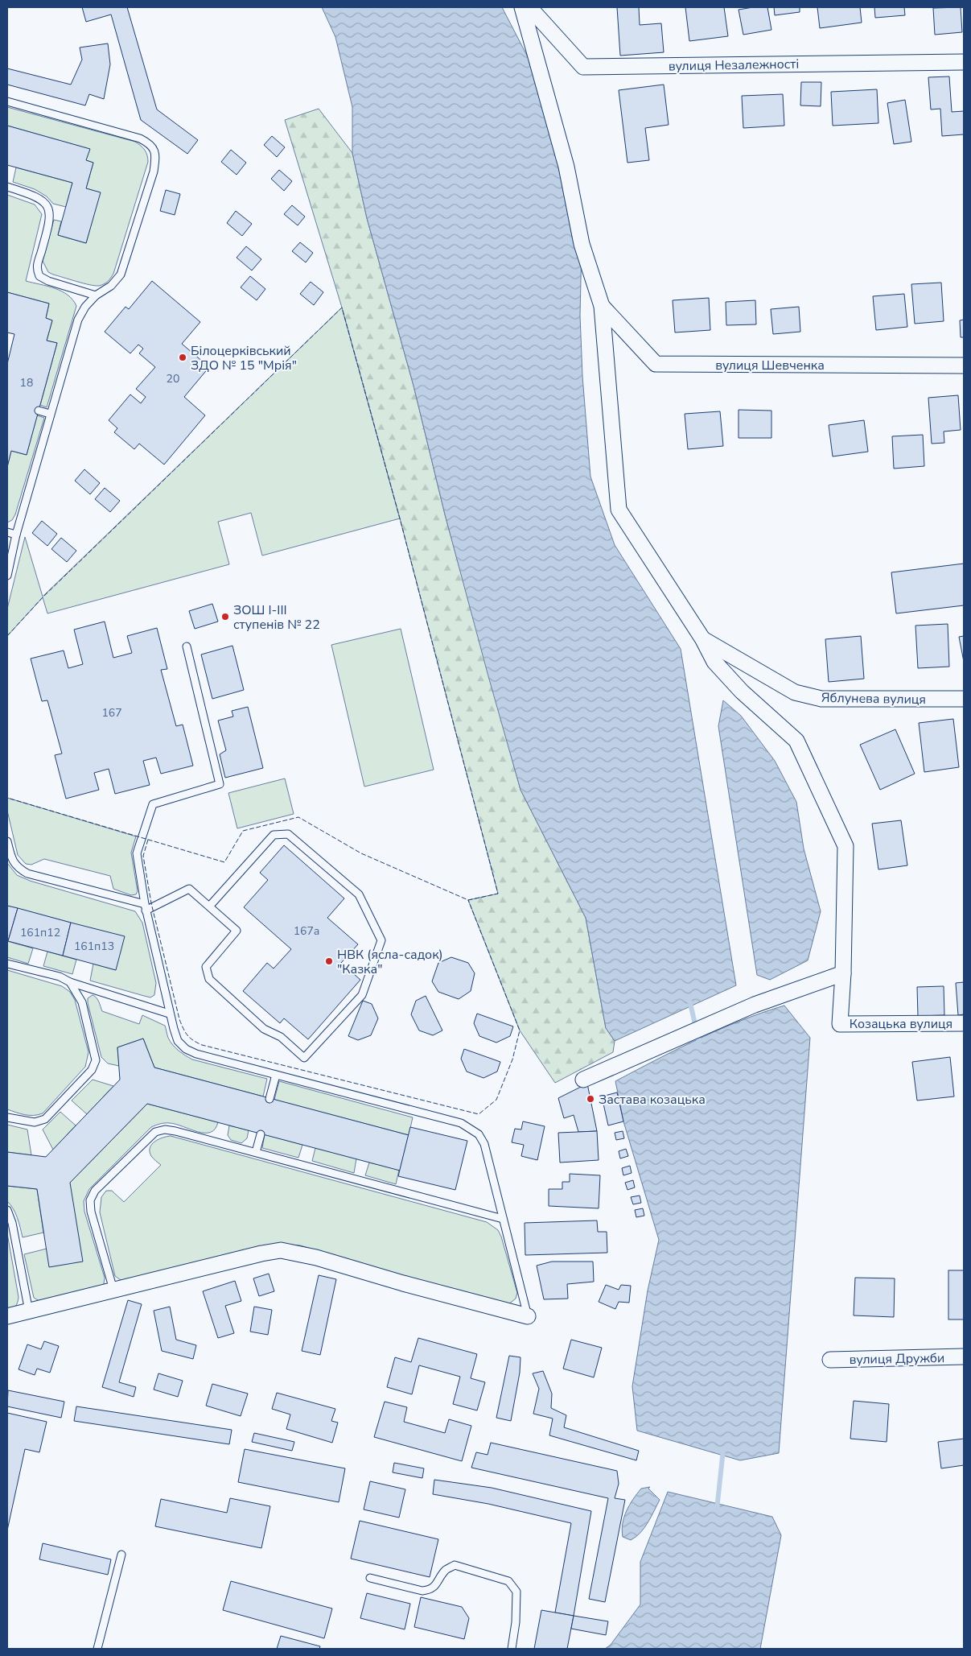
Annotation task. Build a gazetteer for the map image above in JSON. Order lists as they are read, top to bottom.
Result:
{
  "streets": {
    "street": [
      "вулиця Незалежності",
      "вулиця Шевченка",
      "Яблунева вулиця",
      "Козацька вулиця",
      "вулиця Дружби"
    ]
  },
  "places": [
    "Білоцерківський ЗДО № 15 \"Мрія\"",
    "ЗОШ І-ІІІ ступенів № 22",
    "НВК (ясла-садок) \"Казка\"",
    "Застава козацька"
  ],
  "house_numbers": [
    "20",
    "18",
    "167",
    "167а",
    "161п12",
    "161п13"
  ]
}
